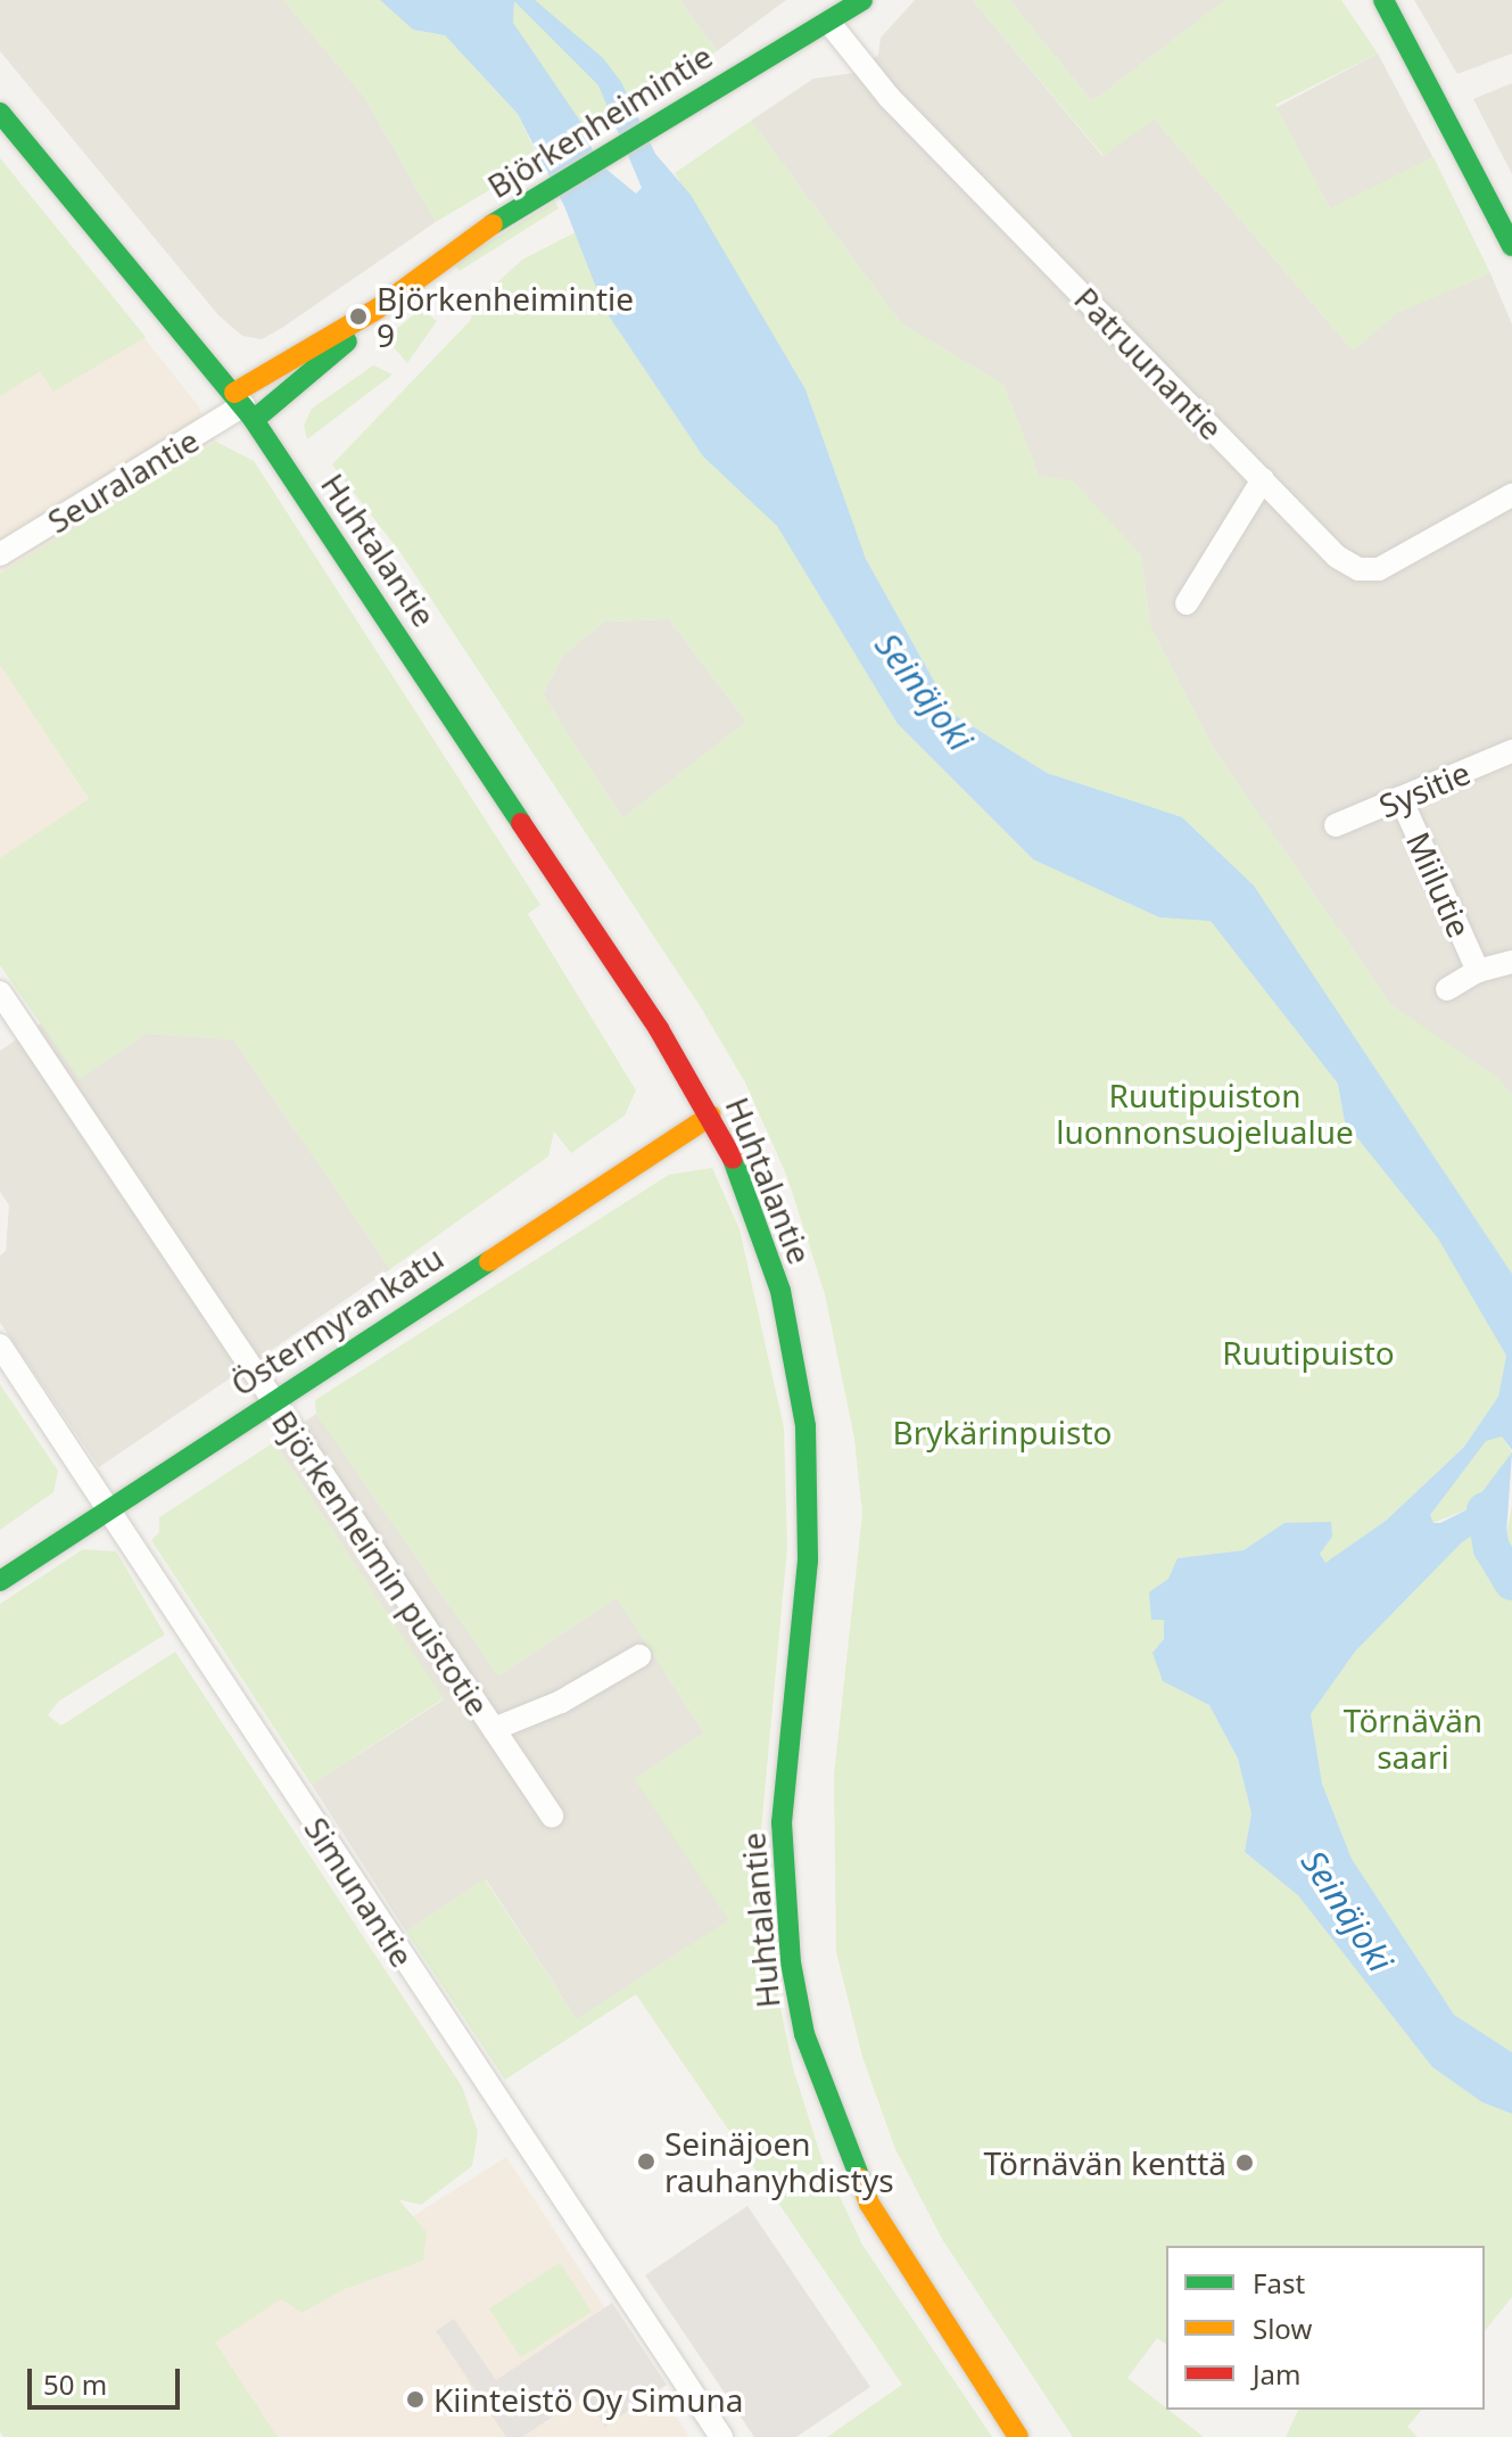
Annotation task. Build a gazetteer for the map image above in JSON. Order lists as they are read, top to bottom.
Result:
{
  "streets": {
    "main road": ["Björkenheimintie", "Huhtalantie", "Östermyrankatu"],
    "street": [
      "Patruunantie",
      "Seuralantie",
      "Sysitie",
      "Miilutie",
      "Björkenheimin puistotie",
      "Simunantie"
    ]
  },
  "crossings": [
    ["Björkenheimintie", "Patruunantie"],
    ["Björkenheimintie", "Seuralantie"],
    ["Björkenheimintie", "Huhtalantie"],
    ["Seuralantie", "Huhtalantie"],
    ["Huhtalantie", "Östermyrankatu"],
    ["Sysitie", "Miilutie"],
    ["Östermyrankatu", "Björkenheimin puistotie"],
    ["Östermyrankatu", "Simunantie"]
  ],
  "water": ["Seinäjoki"],
  "parks": [
    "Ruutipuiston luonnonsuojelualue",
    "Ruutipuisto",
    "Brykärinpuisto",
    "Törnävän saari"
  ],
  "places": [
    "Björkenheimintie 9",
    "Seinäjoen rauhanyhdistys",
    "Törnävän kenttä",
    "Kiinteistö Oy Simuna"
  ],
  "legend": ["Fast", "Slow", "Jam"],
  "scale_bar": "50 m"
}
